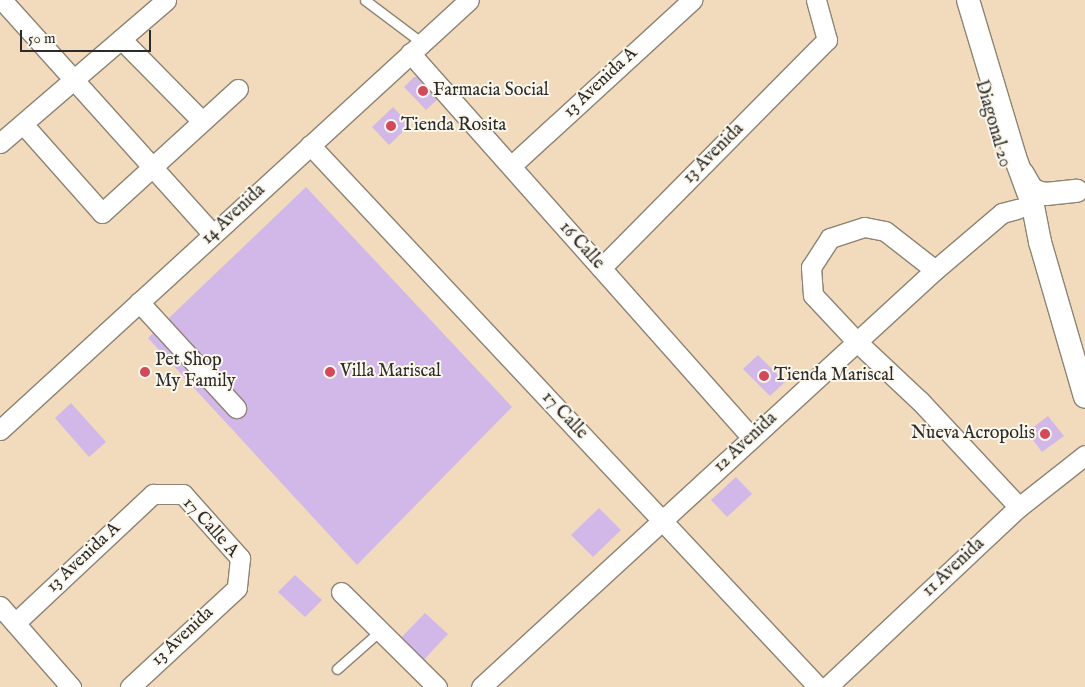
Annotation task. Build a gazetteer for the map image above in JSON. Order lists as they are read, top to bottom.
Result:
{
  "streets": {
    "street": [
      "13 Avenida A",
      "Diagonal 20",
      "13 Avenida",
      "14 Avenida",
      "16 Calle",
      "17 Calle",
      "12 Avenida",
      "17 Calle A",
      "11 Avenida"
    ]
  },
  "crossings": [
    ["13 Avenida A", "16 Calle"],
    ["13 Avenida A", "17 Calle A"],
    ["Diagonal 20", "12 Avenida"],
    ["13 Avenida", "16 Calle"],
    ["13 Avenida", "17 Calle A"],
    ["14 Avenida", "16 Calle"],
    ["14 Avenida", "17 Calle"],
    ["16 Calle", "12 Avenida"],
    ["17 Calle", "12 Avenida"]
  ],
  "places": [
    "Farmacia Social",
    "Tienda Rosita",
    "Pet Shop My Family",
    "Villa Mariscal",
    "Tienda Mariscal",
    "Nueva Acropolis"
  ],
  "scale_bar": "50 m"
}
